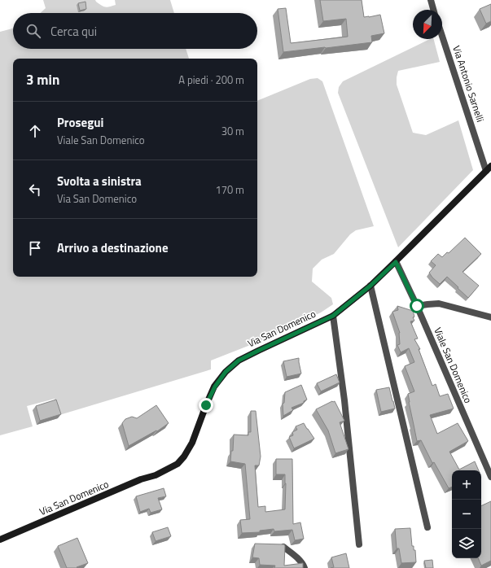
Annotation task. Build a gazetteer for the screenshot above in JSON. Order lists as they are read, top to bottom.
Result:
{
  "streets": {
    "street": ["Via Antonio Sarnelli", "Via San Domenico", "Viale San Domenico"]
  },
  "crossings": [
    ["Via Antonio Sarnelli", "Via San Domenico"],
    ["Via San Domenico", "Viale San Domenico"]
  ],
  "north": "bottom left",
  "page": {
    "search": "Cerca qui",
    "heading": ["3 min", "A piedi · 200 m"],
    "list": [
      ["Prosegui", "Viale San Domenico", "30 m"],
      ["Svolta a sinistra", "Via San Domenico", "170 m"],
      "Arrivo a destinazione"
    ],
    "map_buttons": ["+", "−"]
  }
}
